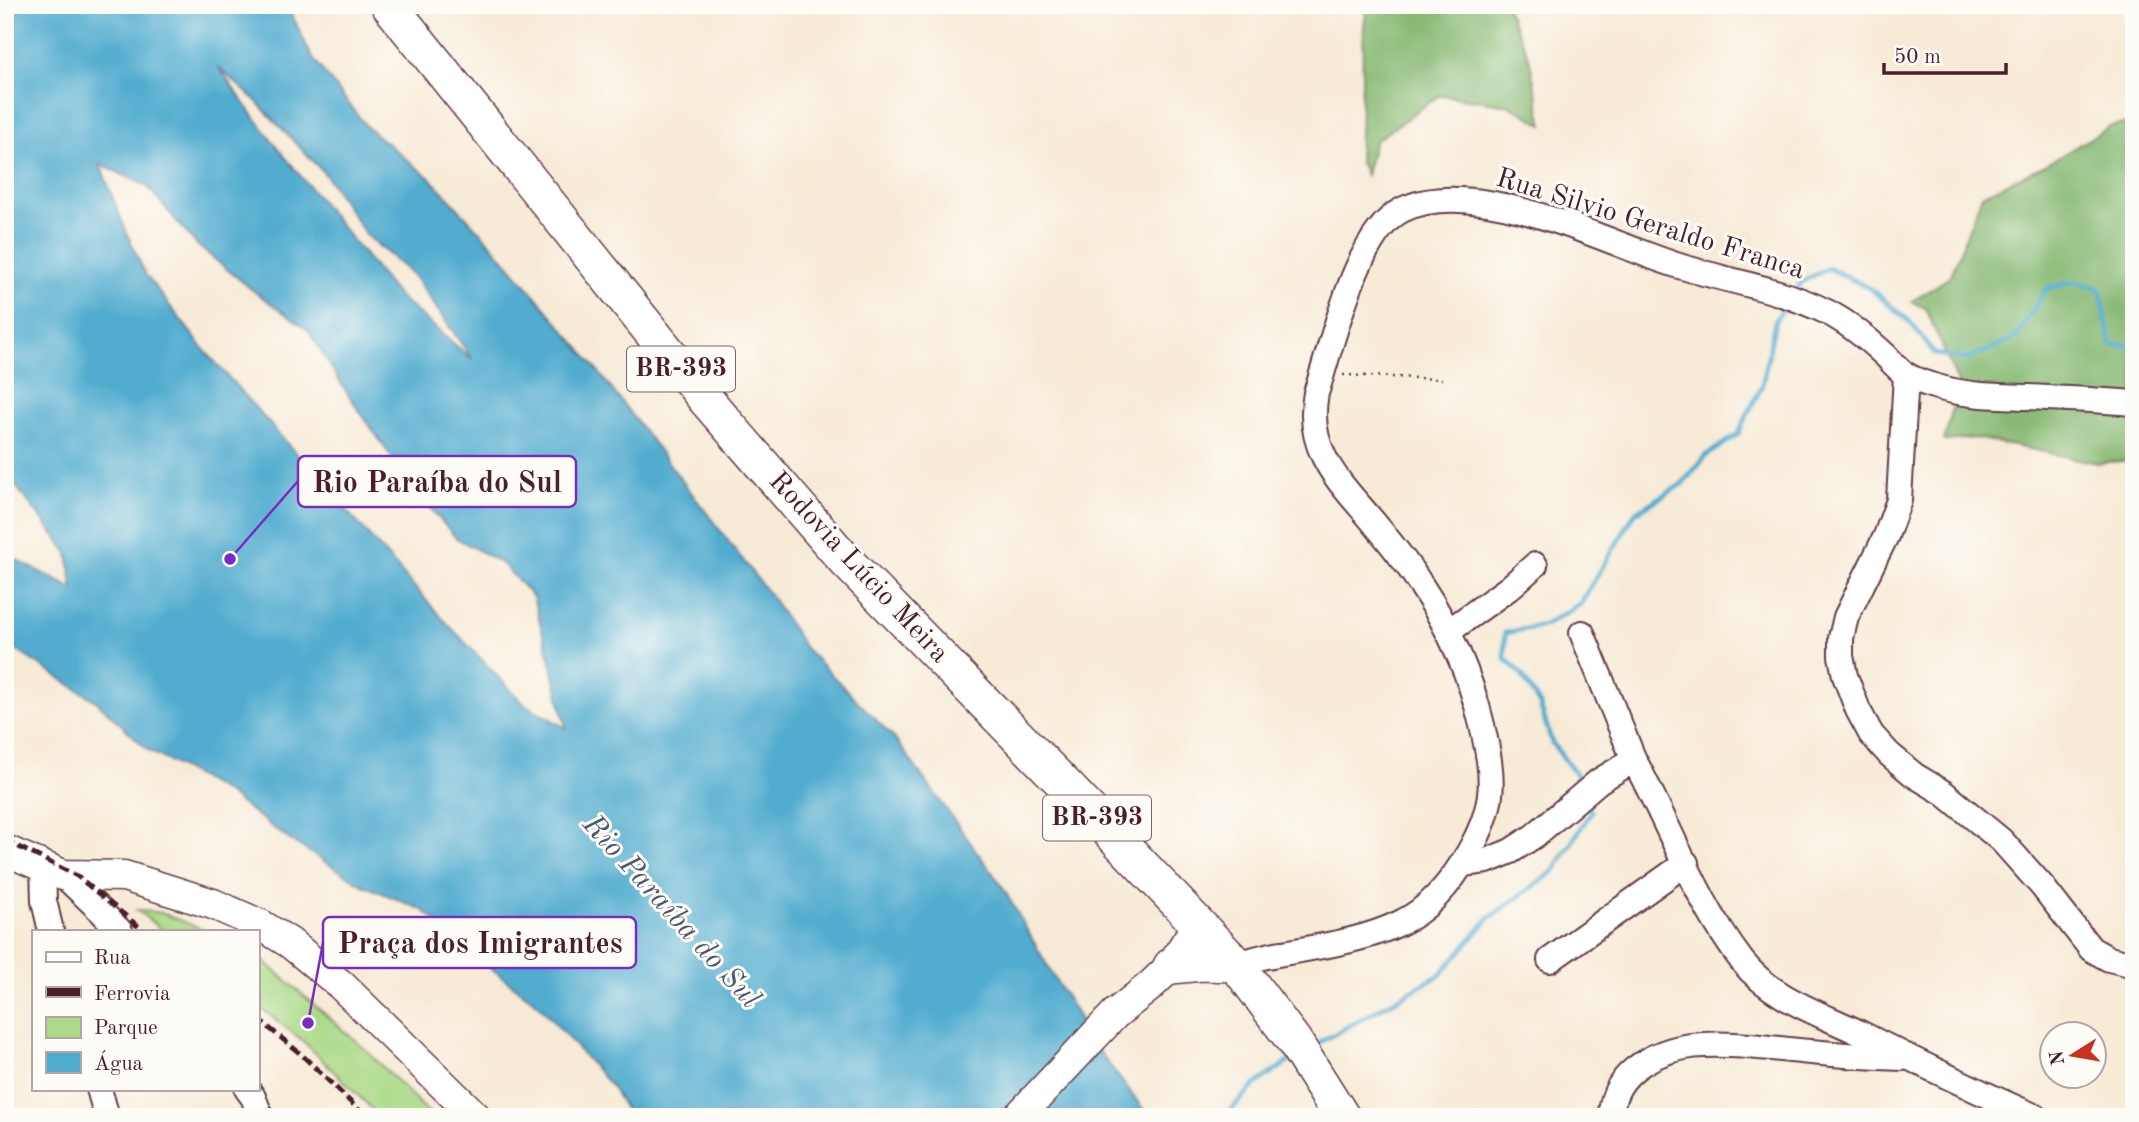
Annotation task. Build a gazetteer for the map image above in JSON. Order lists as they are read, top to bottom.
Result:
{
  "streets": {
    "highway": ["BR-393", "Rodovia Lúcio Meira"],
    "street": ["Rua Silvio Geraldo Franca"]
  },
  "crossings": [
    ["Rua Silvio Geraldo Franca", "Rodovia Lúcio Meira"]
  ],
  "water": ["Rio Paraíba do Sul"],
  "places": ["Rio Paraíba do Sul", "Praça dos Imigrantes"],
  "legend": [
    "Rua",
    "Ferrovia",
    "Parque",
    "Água"
  ],
  "scale_bar": "50 m",
  "north": "left"
}
